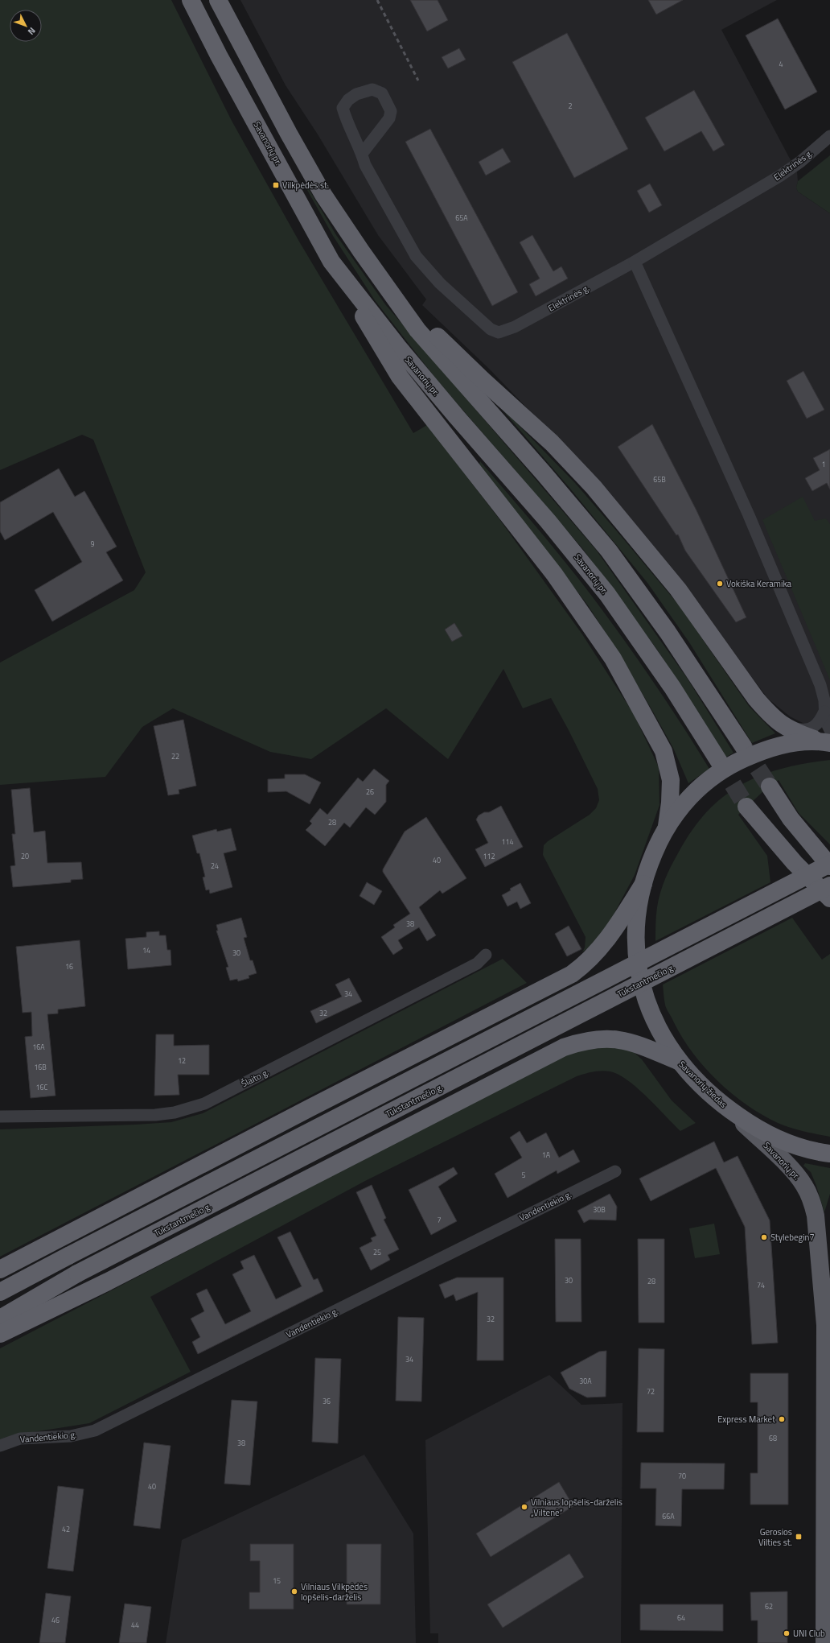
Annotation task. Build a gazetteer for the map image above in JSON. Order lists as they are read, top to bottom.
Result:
{
  "streets": {
    "highway": ["Savanorių pr.", "Tūkstantmečio g.", "Savanorių žiedas"],
    "street": ["Elektrinės g.", "Šlaito g.", "Vandentiekio g."]
  },
  "crossings": [
    ["Savanorių pr.", "Savanorių žiedas"]
  ],
  "places": {
    "transit": ["Vilkpėdės st.", "Gerosios Vilties st."],
    "other": [
      "Vokiška Keramika",
      "Stylebegin7",
      "Express Market",
      "Vilniaus lopšelis-darželis „Viltenė“",
      "Vilniaus Vilkpėdės lopšelis-darželis",
      "UNI Club"
    ]
  },
  "house_numbers": [
    "4",
    "2",
    "65A",
    "1",
    "65B",
    "9",
    "22",
    "26",
    "28",
    "114",
    "20",
    "112",
    "40",
    "24",
    "38",
    "14",
    "30",
    "16",
    "34",
    "32",
    "16A",
    "12",
    "16B",
    "16C",
    "1A",
    "5",
    "30B",
    "7",
    "25",
    "30",
    "28",
    "74",
    "32",
    "34",
    "30A",
    "72",
    "36",
    "68",
    "38",
    "70",
    "40",
    "66A",
    "42",
    "15",
    "62",
    "64",
    "46",
    "44"
  ],
  "north": "bottom right"
}
